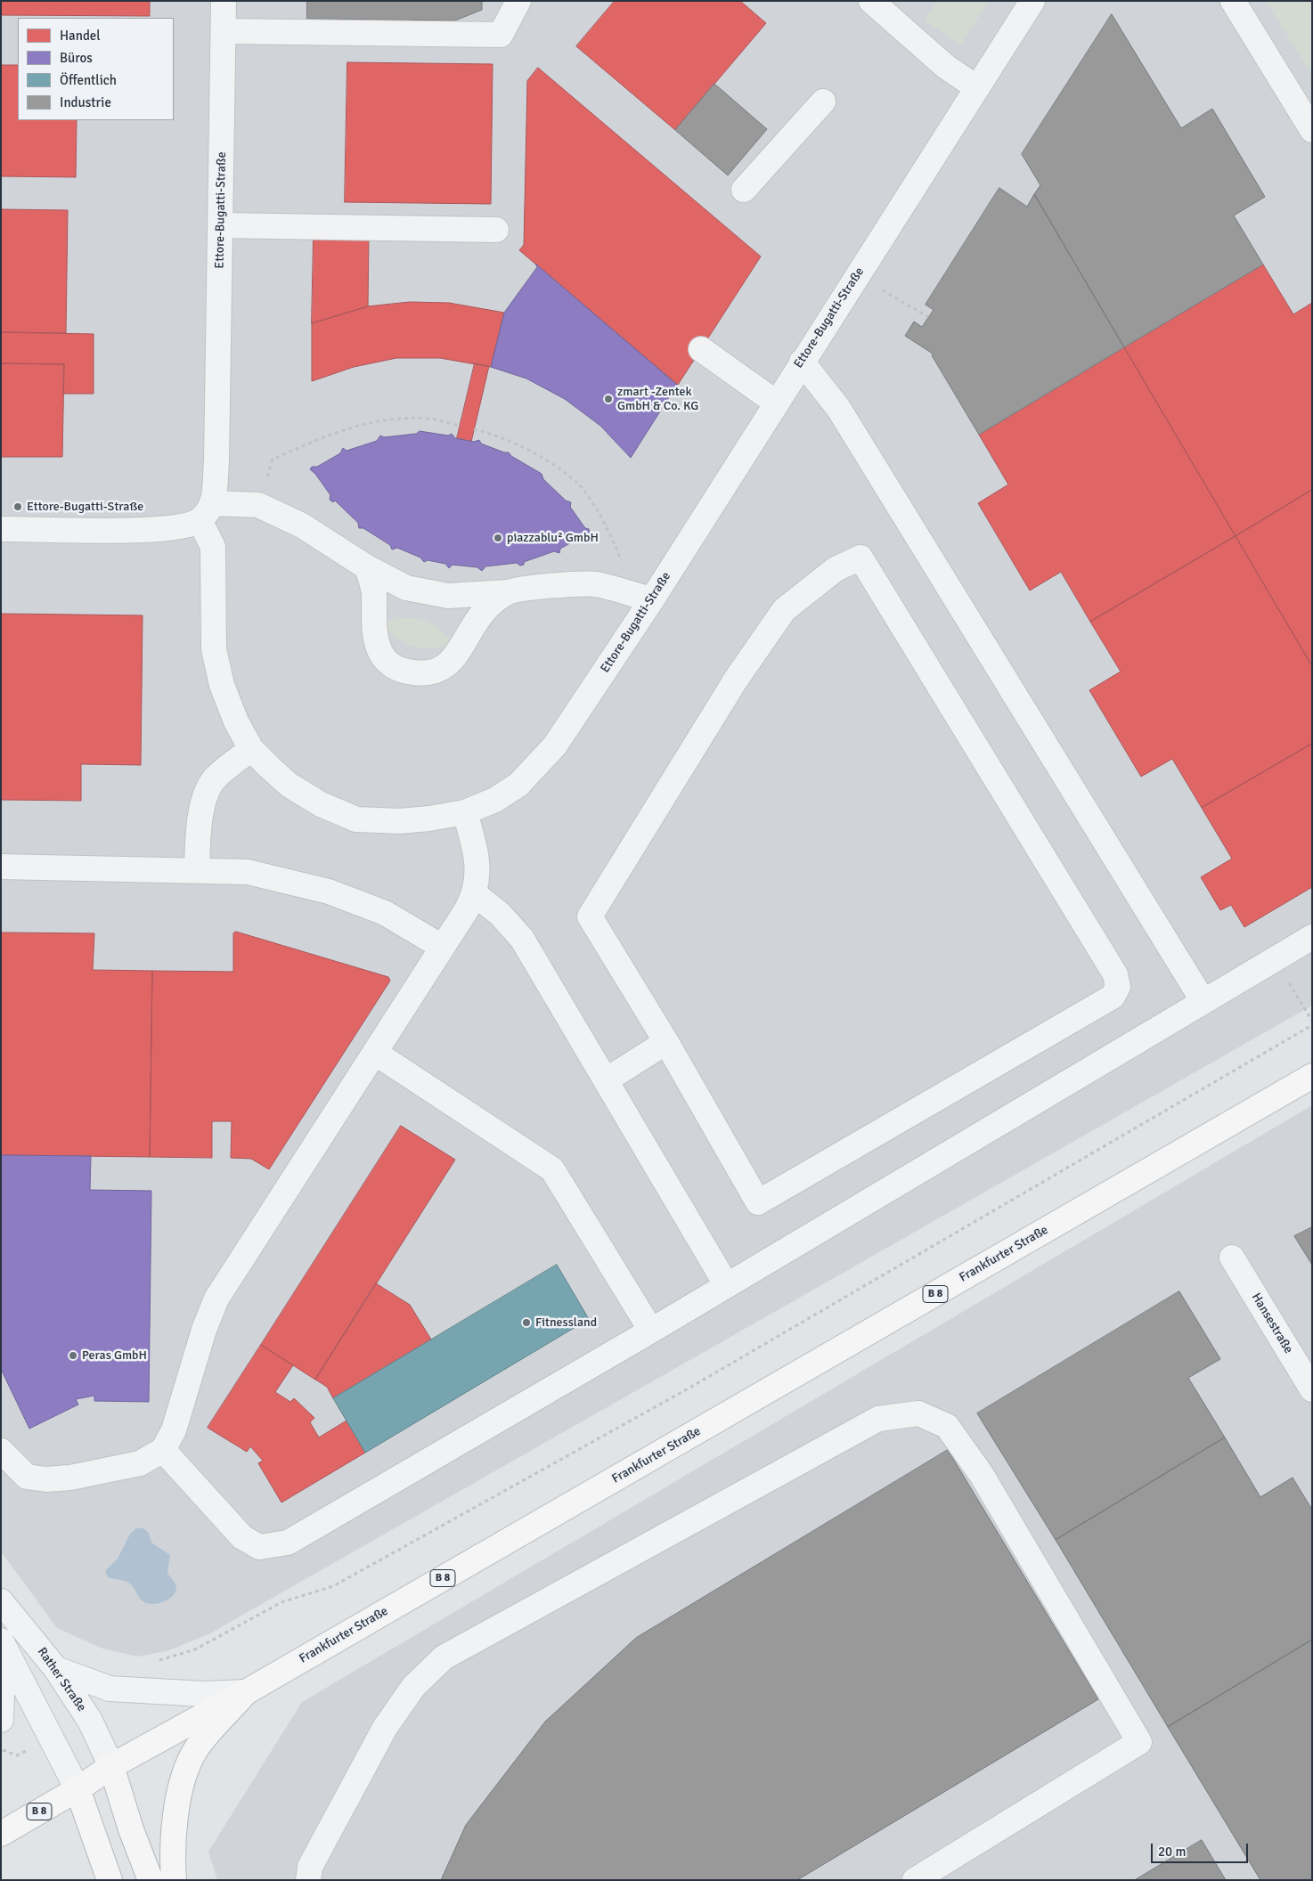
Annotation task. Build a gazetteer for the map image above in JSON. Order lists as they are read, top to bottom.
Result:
{
  "streets": {
    "main road": ["Frankfurter Straße", "B 8"],
    "street": ["Ettore-Bugatti-Straße", "Hansestraße", "Rather Straße"]
  },
  "crossings": [
    ["Frankfurter Straße", "Rather Straße"]
  ],
  "places": [
    "zmart -Zentek GmbH & Co. KG",
    "Ettore-Bugatti-Straße",
    "piazzablu² GmbH",
    "Fitnessland",
    "Peras GmbH"
  ],
  "legend": [
    "Handel",
    "Büros",
    "Öffentlich",
    "Industrie"
  ],
  "scale_bar": "20 m"
}
